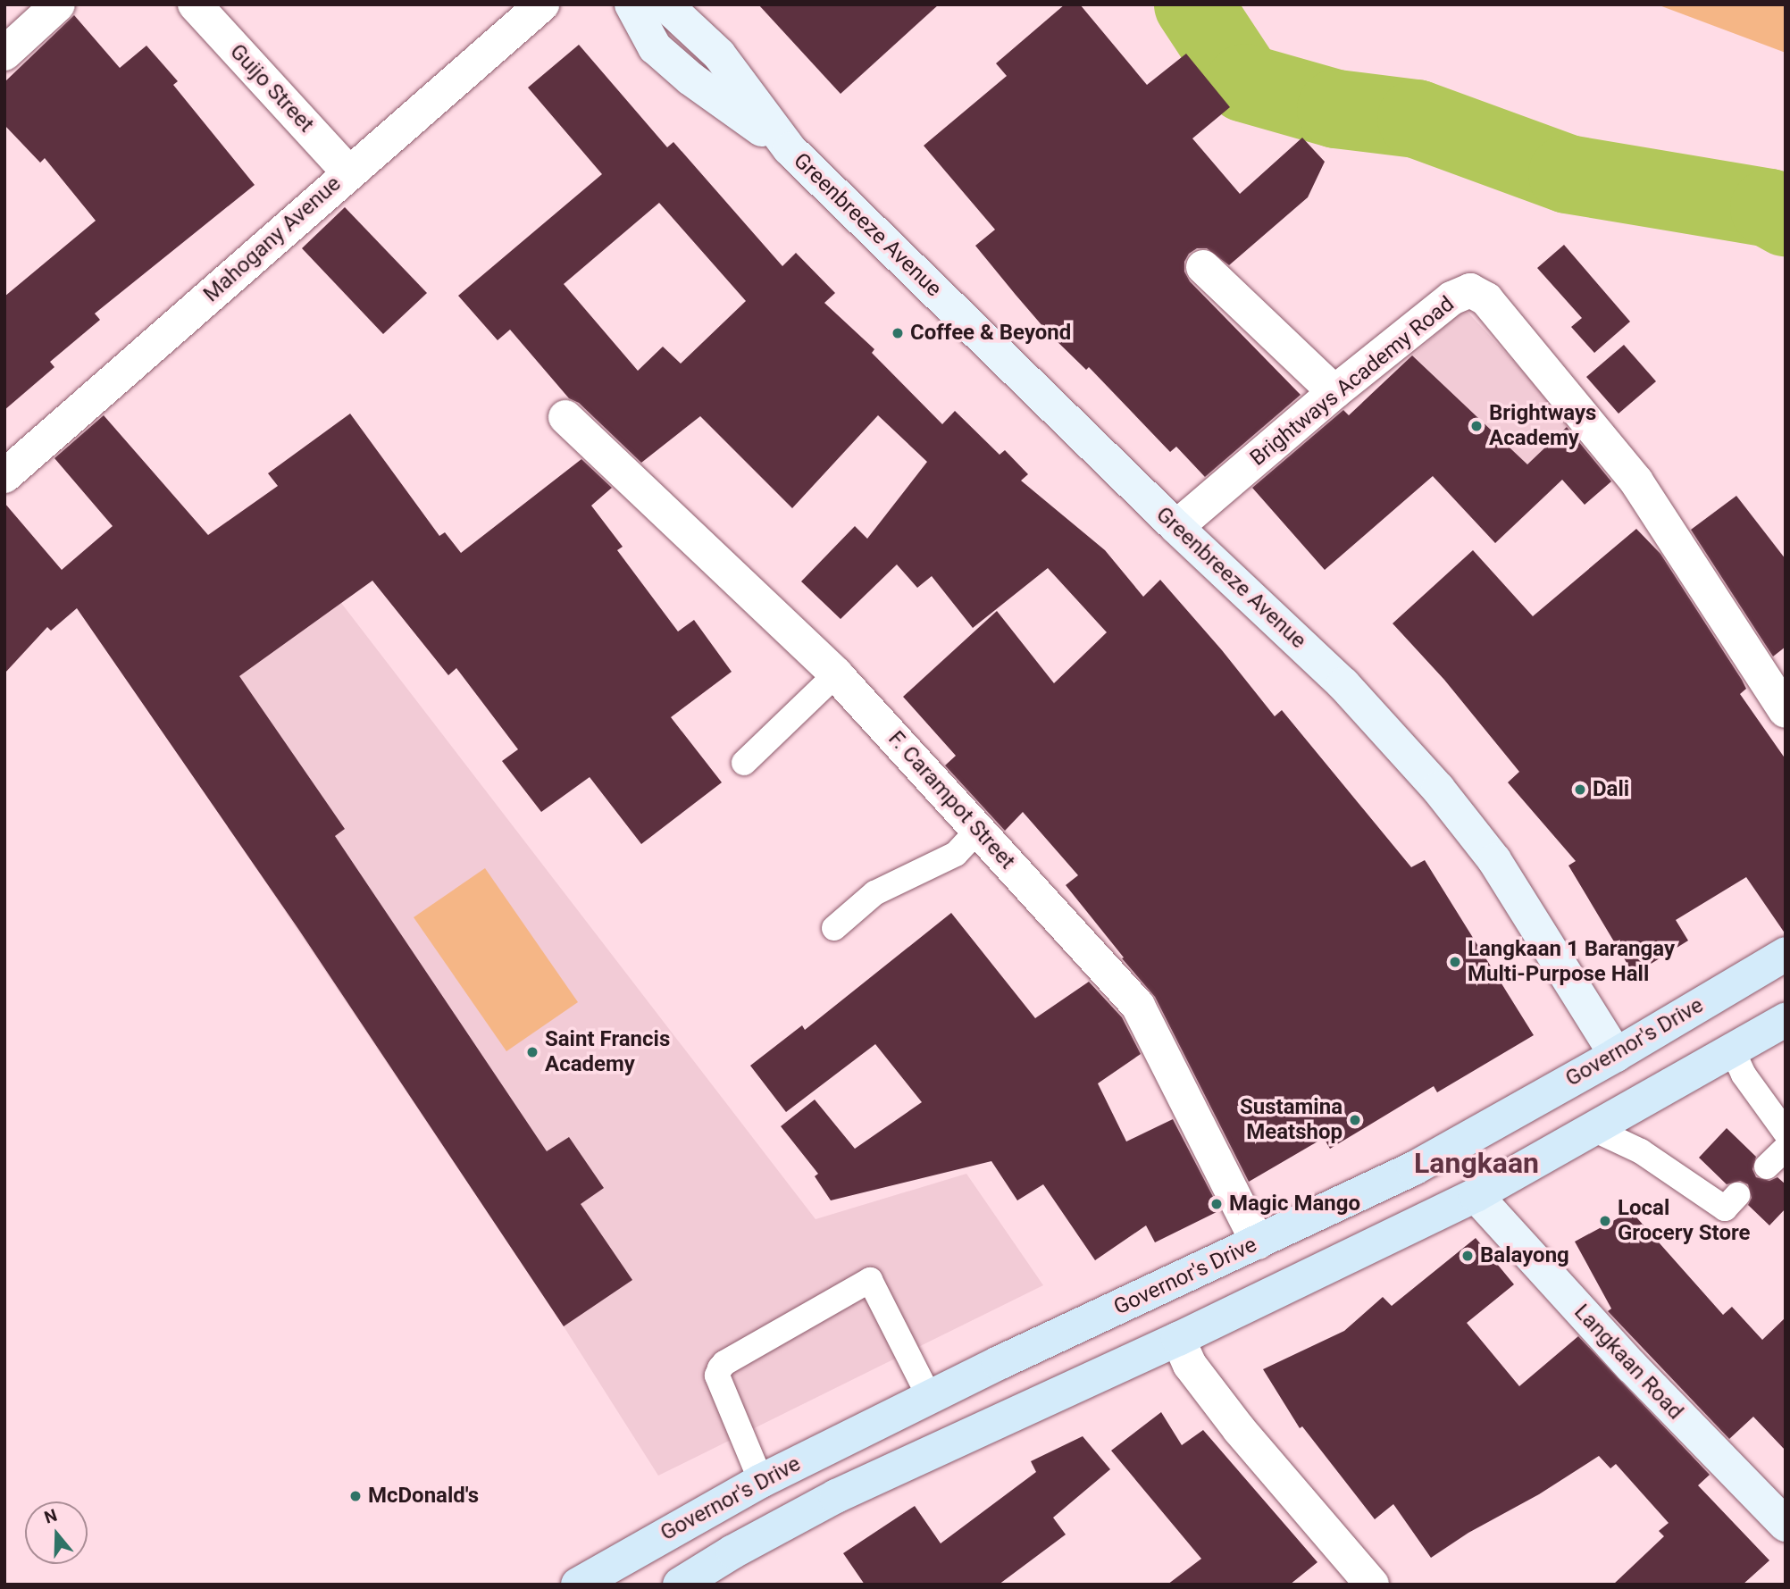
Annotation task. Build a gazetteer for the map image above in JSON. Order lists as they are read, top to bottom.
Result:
{
  "streets": {
    "main road": ["Governor's Drive"],
    "street": [
      "Guijo Street",
      "Greenbreeze Avenue",
      "Mahogany Avenue",
      "Brightways Academy Road",
      "F. Carampot Street",
      "Langkaan Road"
    ]
  },
  "crossings": [
    ["Guijo Street", "Mahogany Avenue"],
    ["Greenbreeze Avenue", "Brightways Academy Road"],
    ["Greenbreeze Avenue", "Governor's Drive"],
    ["F. Carampot Street", "Governor's Drive"]
  ],
  "districts": ["Langkaan"],
  "places": [
    "Coffee & Beyond",
    "Brightways Academy",
    "Dali",
    "Langkaan 1 Barangay Multi-Purpose Hall",
    "Saint Francis Academy",
    "Sustamina Meatshop",
    "Magic Mango",
    "Local Grocery Store",
    "Balayong",
    "McDonald's"
  ],
  "north": "top"
}
